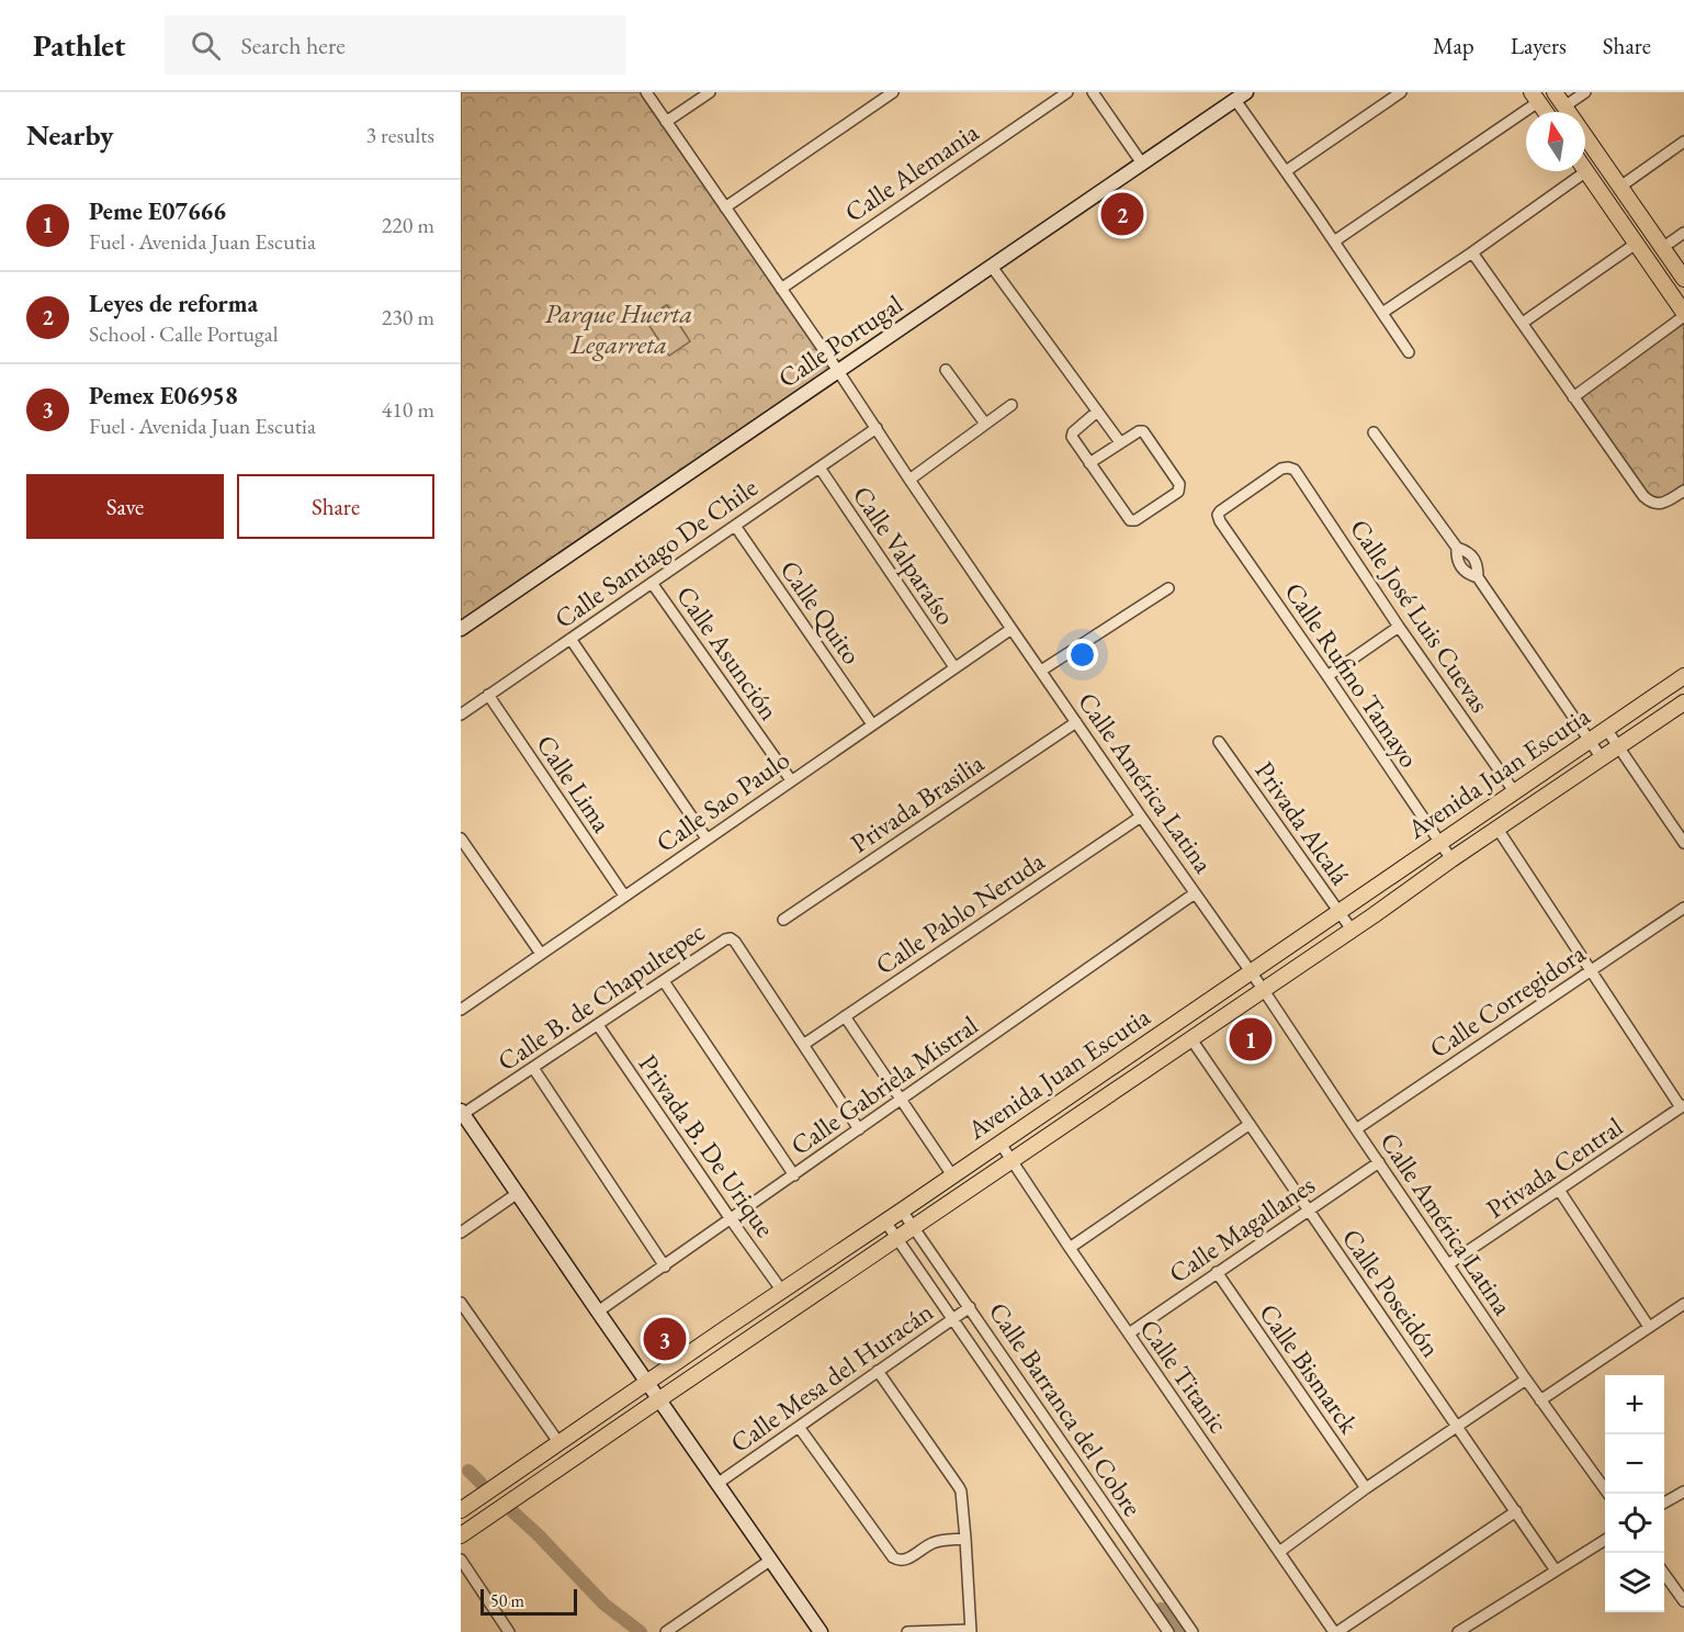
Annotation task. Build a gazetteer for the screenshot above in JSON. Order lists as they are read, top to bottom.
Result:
{
  "streets": {
    "main road": ["Calle Portugal", "Avenida Juan Escutia"],
    "street": [
      "Calle Alemania",
      "Calle Santiago De Chile",
      "Calle Valparaíso",
      "Calle Quito",
      "Calle José Luis Cuevas",
      "Calle Asunción",
      "Calle Rufino Tamayo",
      "Calle América Latina",
      "Calle Lima",
      "Calle Sao Paulo",
      "Privada Brasilia",
      "Privada Alcalá",
      "Calle Pablo Neruda",
      "Calle B. de Chapultepec",
      "Calle Corregidora",
      "Calle Gabriela Mistral",
      "Privada B. De Urique",
      "Privada Central",
      "Calle Magallanes",
      "Calle Poseidón",
      "Calle Bismarck",
      "Calle Titanic",
      "Calle Mesa del Huracán",
      "Calle Barranca del Cobre"
    ]
  },
  "crossings": [
    ["Calle Alemania", "Calle América Latina"],
    ["Calle Portugal", "Calle América Latina"],
    ["Calle Santiago De Chile", "Calle Valparaíso"],
    ["Calle Santiago De Chile", "Calle Quito"],
    ["Calle Santiago De Chile", "Calle Asunción"],
    ["Calle Santiago De Chile", "Calle América Latina"],
    ["Calle Santiago De Chile", "Calle Lima"],
    ["Calle Valparaíso", "Calle Sao Paulo"],
    ["Calle Quito", "Calle Sao Paulo"],
    ["Calle José Luis Cuevas", "Calle Rufino Tamayo"],
    ["Calle José Luis Cuevas", "Avenida Juan Escutia"],
    ["Calle Asunción", "Calle Sao Paulo"],
    ["Calle Rufino Tamayo", "Avenida Juan Escutia"],
    ["Avenida Juan Escutia", "Calle América Latina"],
    ["Avenida Juan Escutia", "Privada Alcalá"],
    ["Avenida Juan Escutia", "Privada B. De Urique"],
    ["Avenida Juan Escutia", "Calle Poseidón"],
    ["Avenida Juan Escutia", "Calle Titanic"],
    ["Avenida Juan Escutia", "Calle Barranca del Cobre"],
    ["Calle América Latina", "Calle Sao Paulo"],
    ["Calle América Latina", "Privada Brasilia"],
    ["Calle América Latina", "Calle Pablo Neruda"],
    ["Calle América Latina", "Calle Corregidora"],
    ["Calle América Latina", "Calle Gabriela Mistral"],
    ["Calle América Latina", "Privada Central"],
    ["Calle América Latina", "Calle Magallanes"],
    ["Calle Lima", "Calle Sao Paulo"],
    ["Calle Pablo Neruda", "Calle B. de Chapultepec"],
    ["Calle B. de Chapultepec", "Privada B. De Urique"],
    ["Calle Gabriela Mistral", "Privada B. De Urique"],
    ["Calle Magallanes", "Calle Poseidón"],
    ["Calle Magallanes", "Calle Bismarck"],
    ["Calle Magallanes", "Calle Titanic"],
    ["Calle Mesa del Huracán", "Calle Barranca del Cobre"]
  ],
  "parks": ["Parque Huerta Legarreta"],
  "scale_bar": "50 m",
  "north": "top",
  "page": {
    "header": "Pathlet",
    "search": "Search here",
    "nav": ["Map", "Layers", "Share"],
    "heading": ["Nearby", "3 results"],
    "list": [
      {
        "mark": "1",
        "name": "Peme E07666",
        "note": "Fuel · Avenida Juan Escutia",
        "value": "220 m"
      },
      {
        "mark": "2",
        "name": "Leyes de reforma",
        "note": "School · Calle Portugal",
        "value": "230 m"
      },
      {
        "mark": "3",
        "name": "Pemex E06958",
        "note": "Fuel · Avenida Juan Escutia",
        "value": "410 m"
      }
    ],
    "pins": ["2", "1", "3"],
    "buttons": ["Save", "Share"],
    "map_buttons": ["+", "−"],
    "scale": "50 m"
  }
}
